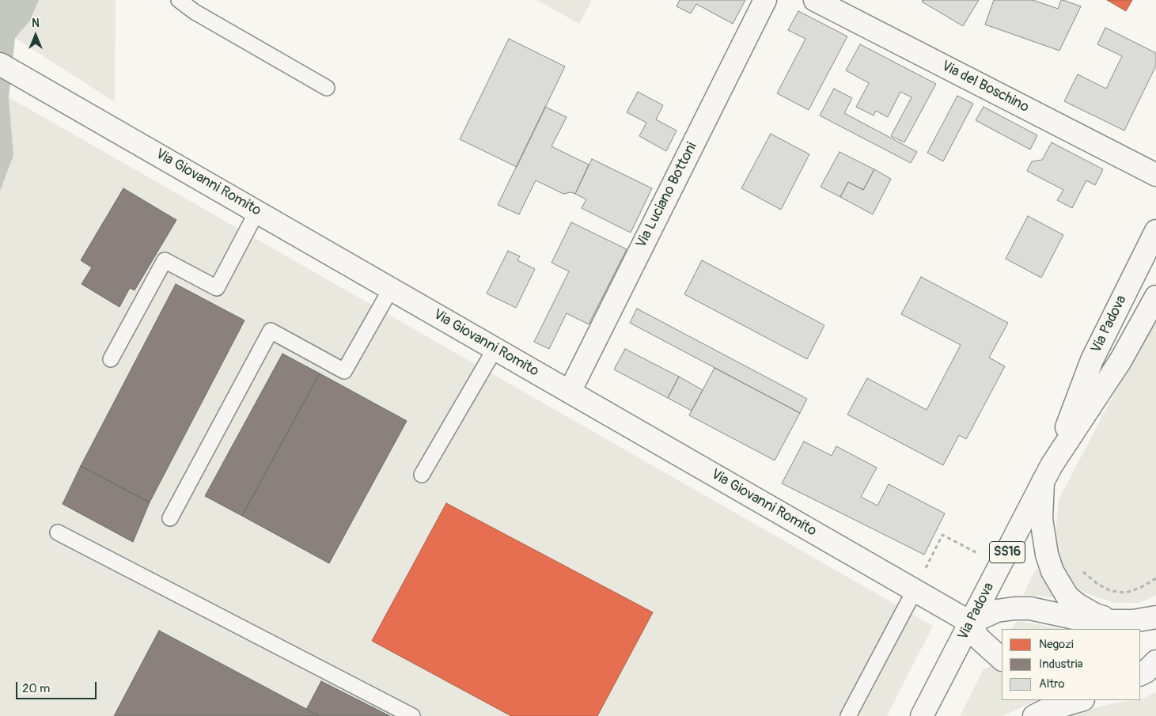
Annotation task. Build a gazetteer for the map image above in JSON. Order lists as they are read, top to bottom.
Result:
{
  "streets": {
    "street": [
      "Via del Boschino",
      "Via Giovanni Romito",
      "Via Luciano Bottoni",
      "Via Padova",
      "SS16"
    ]
  },
  "crossings": [
    ["Via Giovanni Romito", "Via Luciano Bottoni"],
    ["Via Giovanni Romito", "Via Padova"]
  ],
  "legend": ["Negozi", "Industria", "Altro"],
  "scale_bar": "20 m",
  "north": "top"
}
